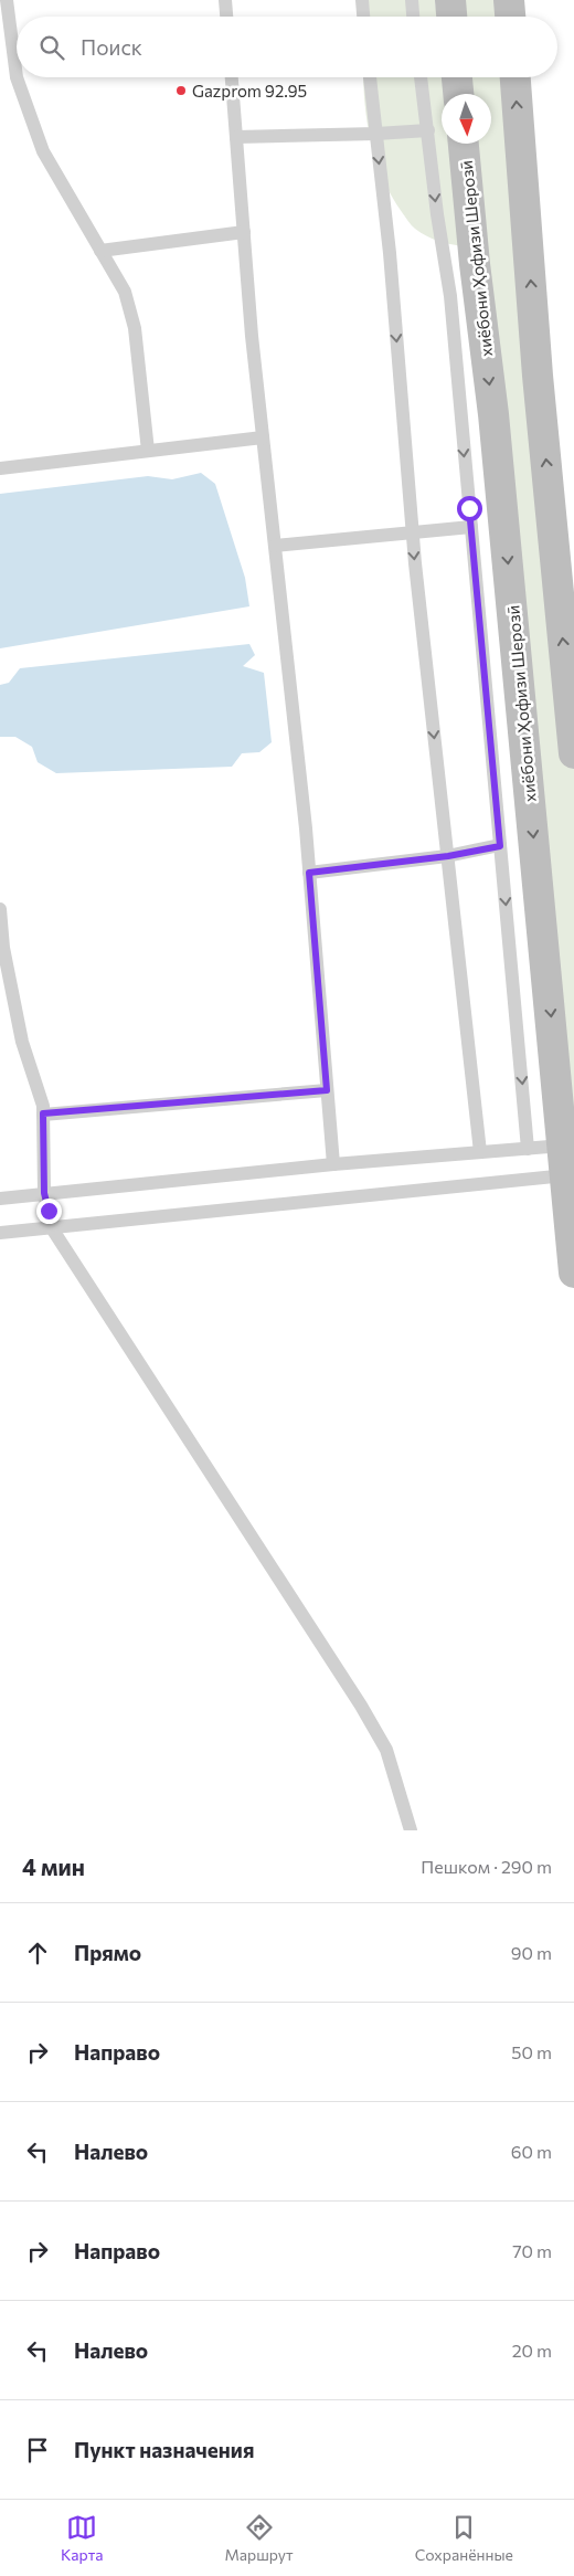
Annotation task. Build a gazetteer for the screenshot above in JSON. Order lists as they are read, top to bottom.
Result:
{
  "streets": {
    "main road": ["хиёбони Ҳофизи Шерозӣ"]
  },
  "places": ["Gazprom 92.95"],
  "north": "bottom",
  "page": {
    "search": "Поиск",
    "heading": ["4 мин", "Пешком · 290 m"],
    "list": [
      ["Прямо", "90 m"],
      ["Направо", "50 m"],
      ["Налево", "60 m"],
      ["Направо", "70 m"],
      ["Налево", "20 m"],
      "Пункт назначения"
    ],
    "nav": ["Карта", "Маршрут", "Сохранённые"]
  }
}
